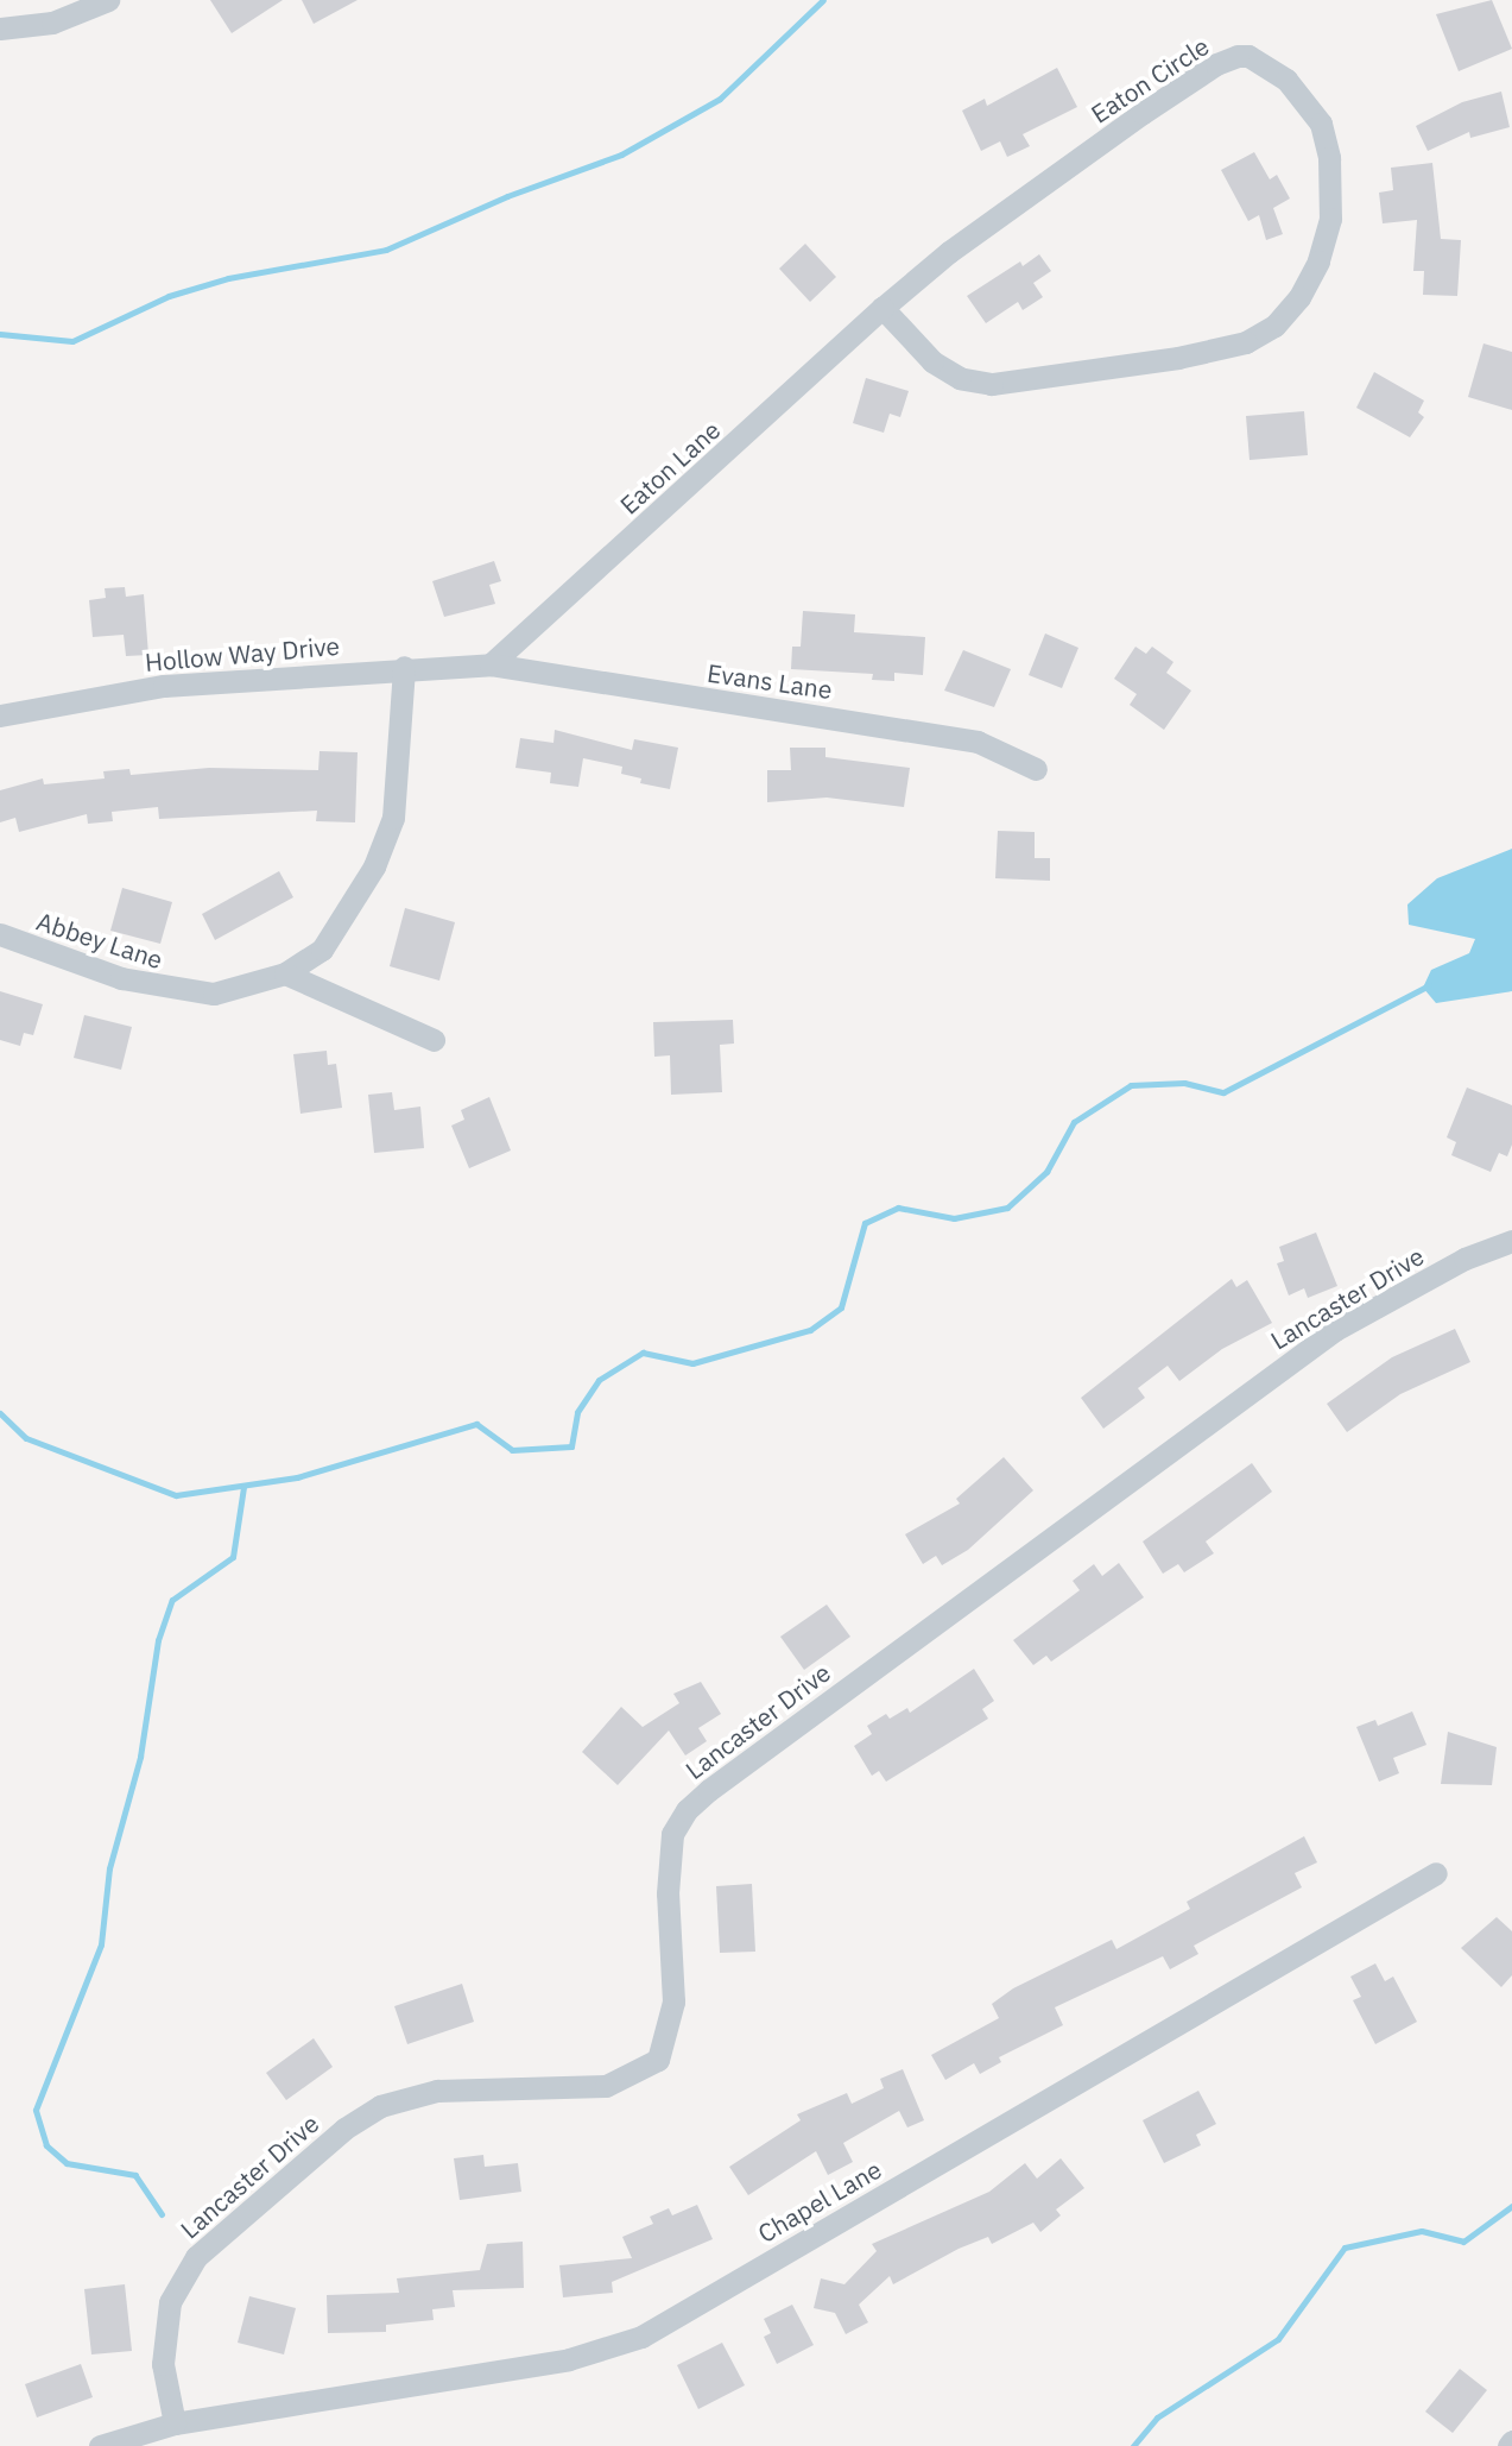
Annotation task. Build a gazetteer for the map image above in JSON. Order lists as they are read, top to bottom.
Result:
{
  "streets": {
    "street": [
      "Eaton Circle",
      "Eaton Lane",
      "Hollow Way Drive",
      "Evans Lane",
      "Abbey Lane",
      "Lancaster Drive",
      "Chapel Lane"
    ]
  },
  "crossings": [
    ["Eaton Circle", "Eaton Lane"],
    ["Eaton Lane", "Hollow Way Drive"],
    ["Eaton Lane", "Evans Lane"],
    ["Hollow Way Drive", "Evans Lane"],
    ["Hollow Way Drive", "Abbey Lane"],
    ["Lancaster Drive", "Chapel Lane"]
  ]
}
